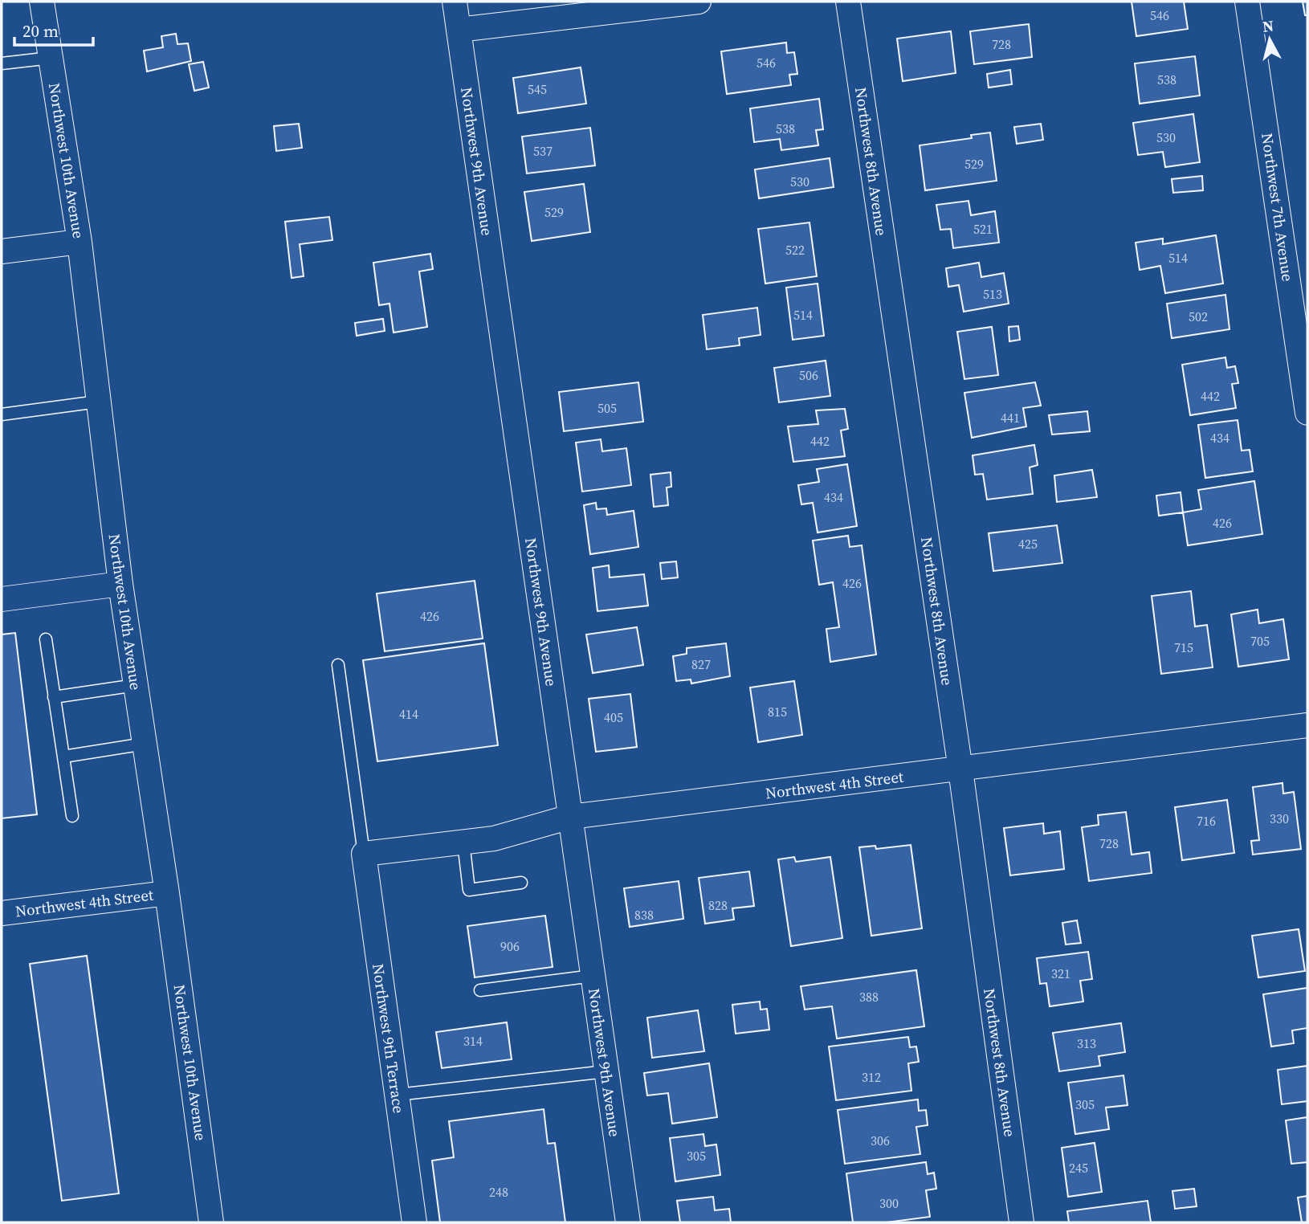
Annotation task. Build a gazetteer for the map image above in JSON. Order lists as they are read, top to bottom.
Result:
{
  "streets": {
    "street": [
      "Northwest 10th Avenue",
      "Northwest 9th Avenue",
      "Northwest 8th Avenue",
      "Northwest 7th Avenue",
      "Northwest 4th Street",
      "Northwest 9th Terrace"
    ]
  },
  "crossings": [
    ["Northwest 10th Avenue", "Northwest 4th Street"],
    ["Northwest 9th Avenue", "Northwest 4th Street"],
    ["Northwest 8th Avenue", "Northwest 4th Street"],
    ["Northwest 4th Street", "Northwest 9th Terrace"]
  ],
  "house_numbers": [
    "546",
    "728",
    "546",
    "538",
    "545",
    "538",
    "530",
    "537",
    "529",
    "530",
    "529",
    "521",
    "522",
    "514",
    "513",
    "514",
    "502",
    "506",
    "442",
    "505",
    "441",
    "434",
    "442",
    "434",
    "426",
    "425",
    "426",
    "426",
    "705",
    "715",
    "827",
    "815",
    "414",
    "405",
    "330",
    "716",
    "728",
    "828",
    "838",
    "906",
    "321",
    "388",
    "314",
    "313",
    "312",
    "305",
    "306",
    "305",
    "245",
    "248",
    "300"
  ],
  "scale_bar": "20 m",
  "north": "top"
}
